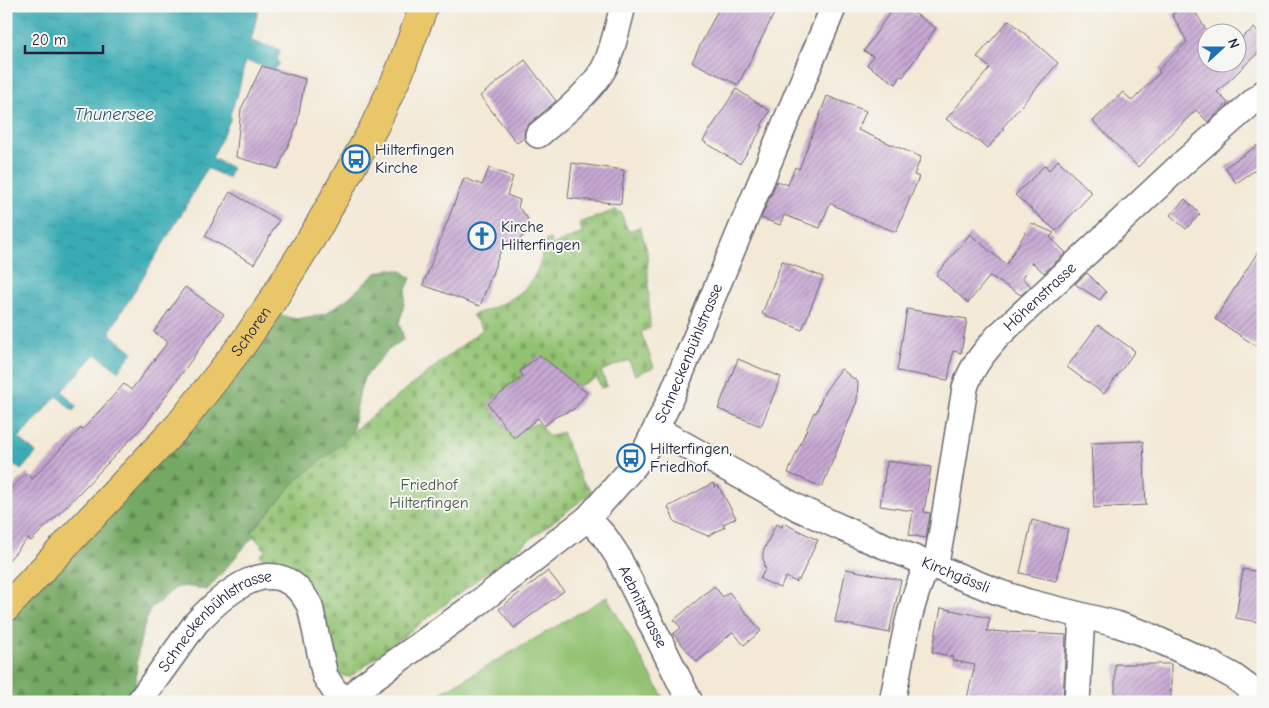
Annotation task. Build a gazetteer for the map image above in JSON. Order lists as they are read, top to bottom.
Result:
{
  "streets": {
    "main road": ["Schoren"],
    "street": [
      "Höhenstrasse",
      "Schneckenbühlstrasse",
      "Kirchgässli",
      "Aebnitstrasse"
    ]
  },
  "crossings": [
    ["Höhenstrasse", "Kirchgässli"],
    ["Schneckenbühlstrasse", "Kirchgässli"],
    ["Schneckenbühlstrasse", "Aebnitstrasse"]
  ],
  "water": ["Thunersee"],
  "parks": ["Friedhof Hilterfingen"],
  "places": {
    "bus stop": ["Hilterfingen Kirche", "Hilterfingen, Friedhof"],
    "church": ["Kirche Hilterfingen"]
  },
  "scale_bar": "20 m",
  "north": "right"
}
